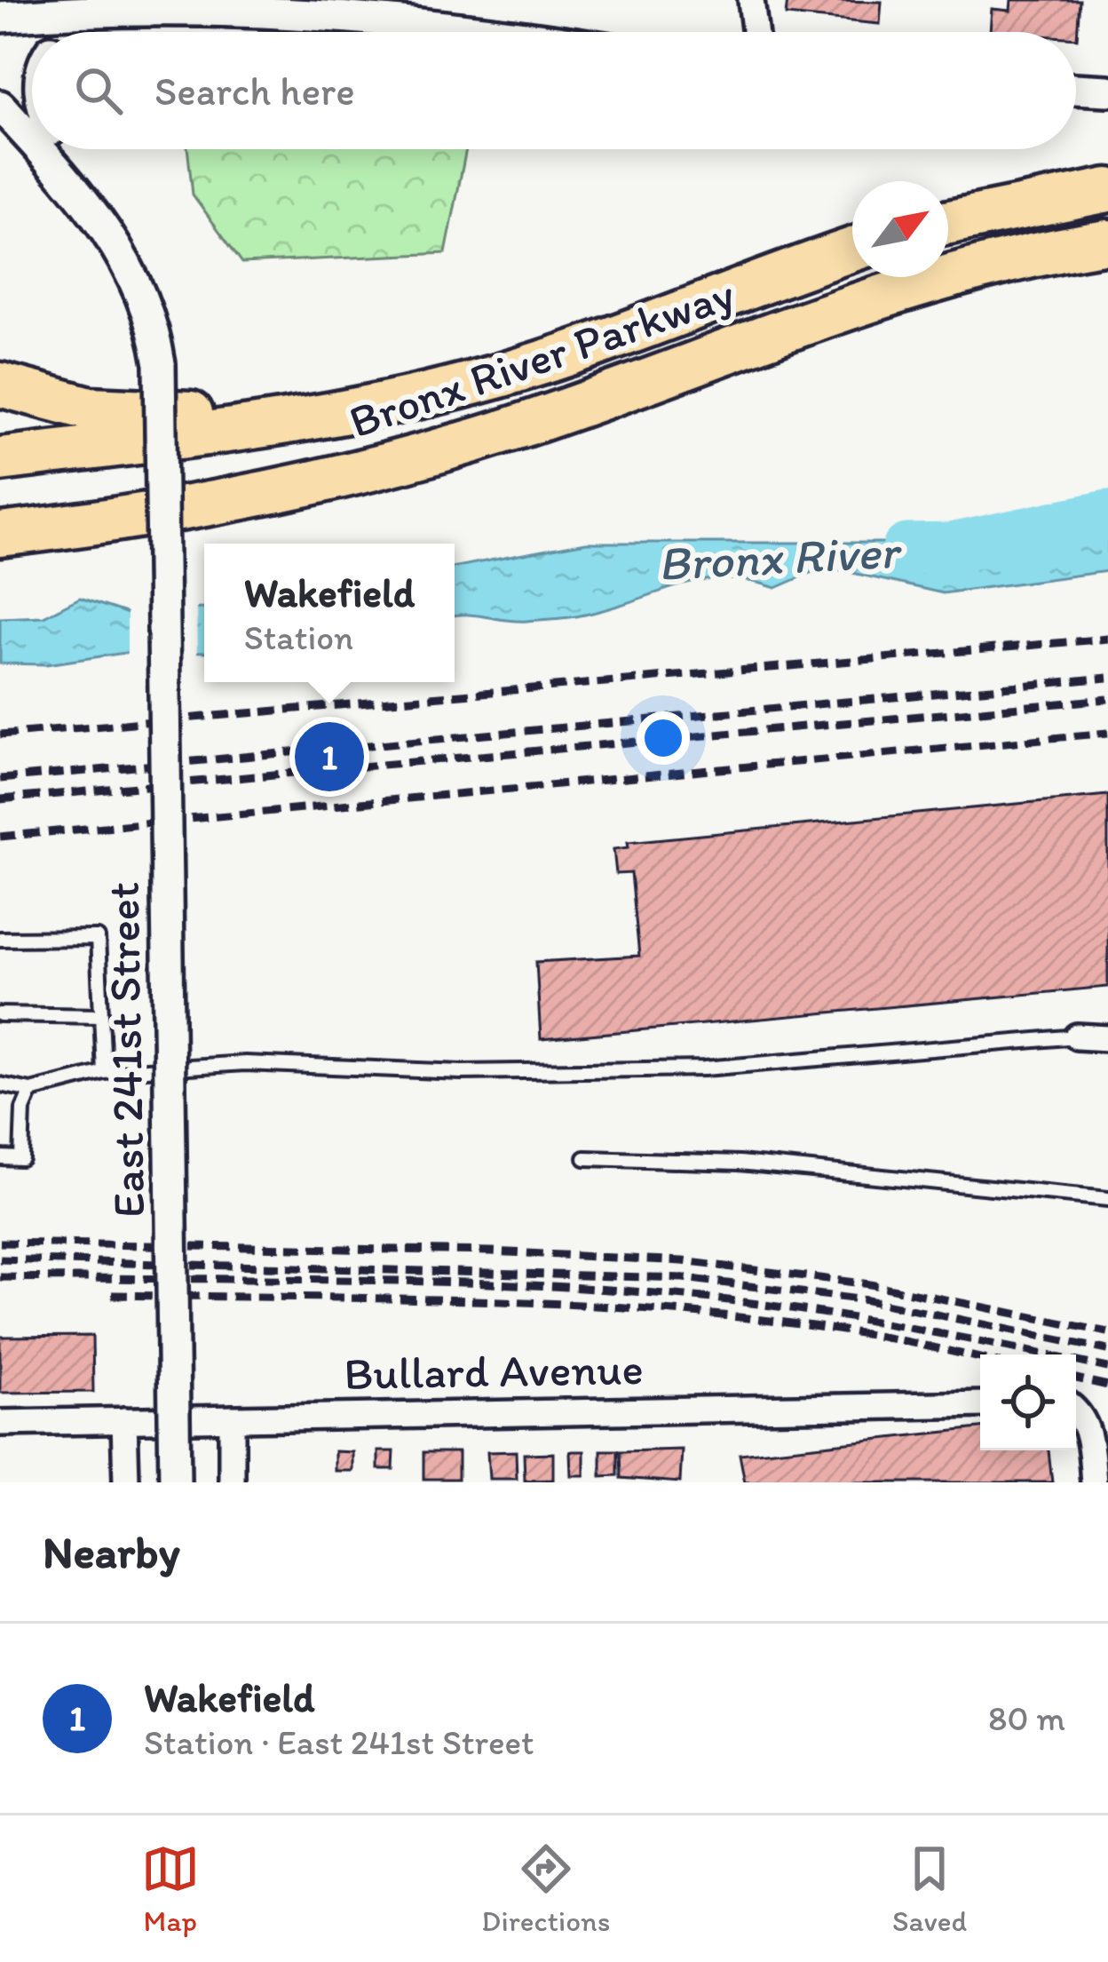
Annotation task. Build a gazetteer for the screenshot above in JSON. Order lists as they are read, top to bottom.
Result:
{
  "streets": {
    "highway": ["Bronx River Parkway"],
    "street": ["East 241st Street", "Bullard Avenue"]
  },
  "water": ["Bronx River"],
  "north": "top right",
  "page": {
    "search": "Search here",
    "popup": ["Wakefield", "Station"],
    "pins": "1",
    "heading": "Nearby",
    "list": [
      {
        "mark": "1",
        "name": "Wakefield",
        "note": "Station · East 241st Street",
        "value": "80 m"
      }
    ],
    "nav": ["Map", "Directions", "Saved"]
  }
}
